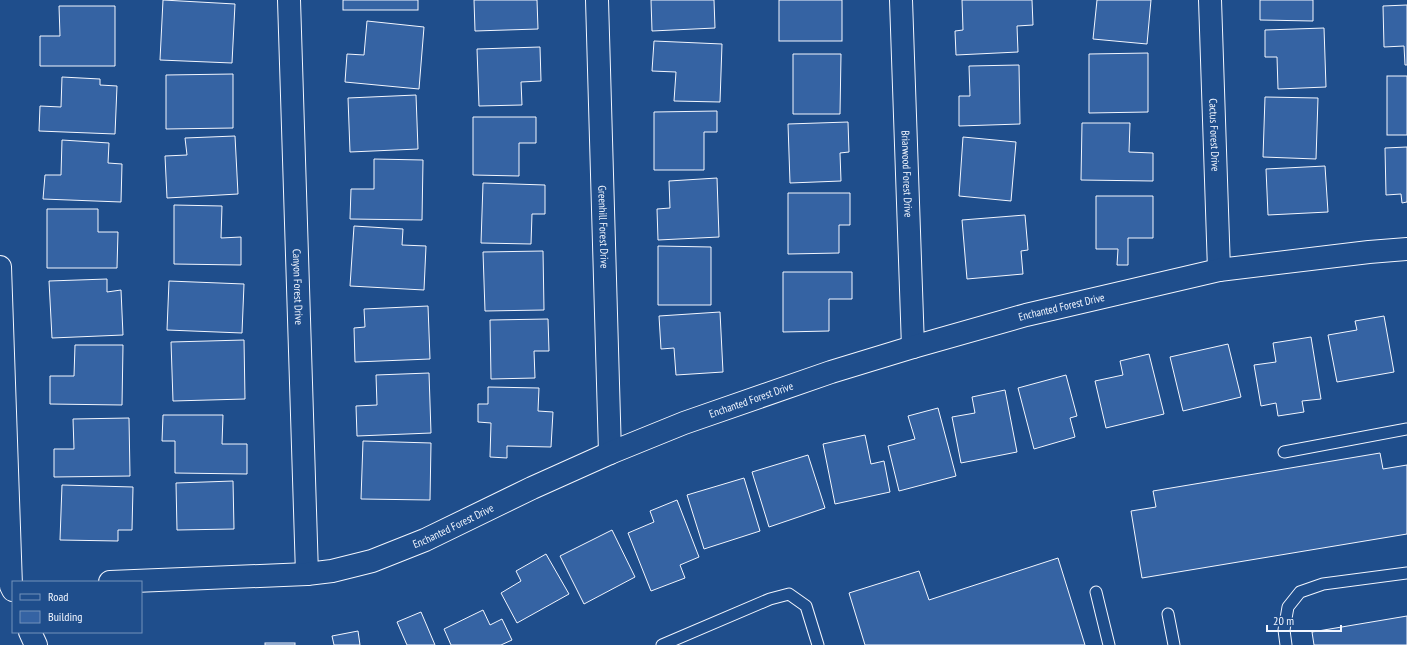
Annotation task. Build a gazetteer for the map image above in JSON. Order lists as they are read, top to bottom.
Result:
{
  "streets": {
    "street": [
      "Cactus Forest Drive",
      "Briarwood Forest Drive",
      "Greenhill Forest Drive",
      "Canyon Forest Drive",
      "Enchanted Forest Drive"
    ]
  },
  "crossings": [
    ["Cactus Forest Drive", "Enchanted Forest Drive"],
    ["Briarwood Forest Drive", "Enchanted Forest Drive"],
    ["Greenhill Forest Drive", "Enchanted Forest Drive"],
    ["Canyon Forest Drive", "Enchanted Forest Drive"]
  ],
  "legend": ["Road", "Building"],
  "scale_bar": "20 m"
}
